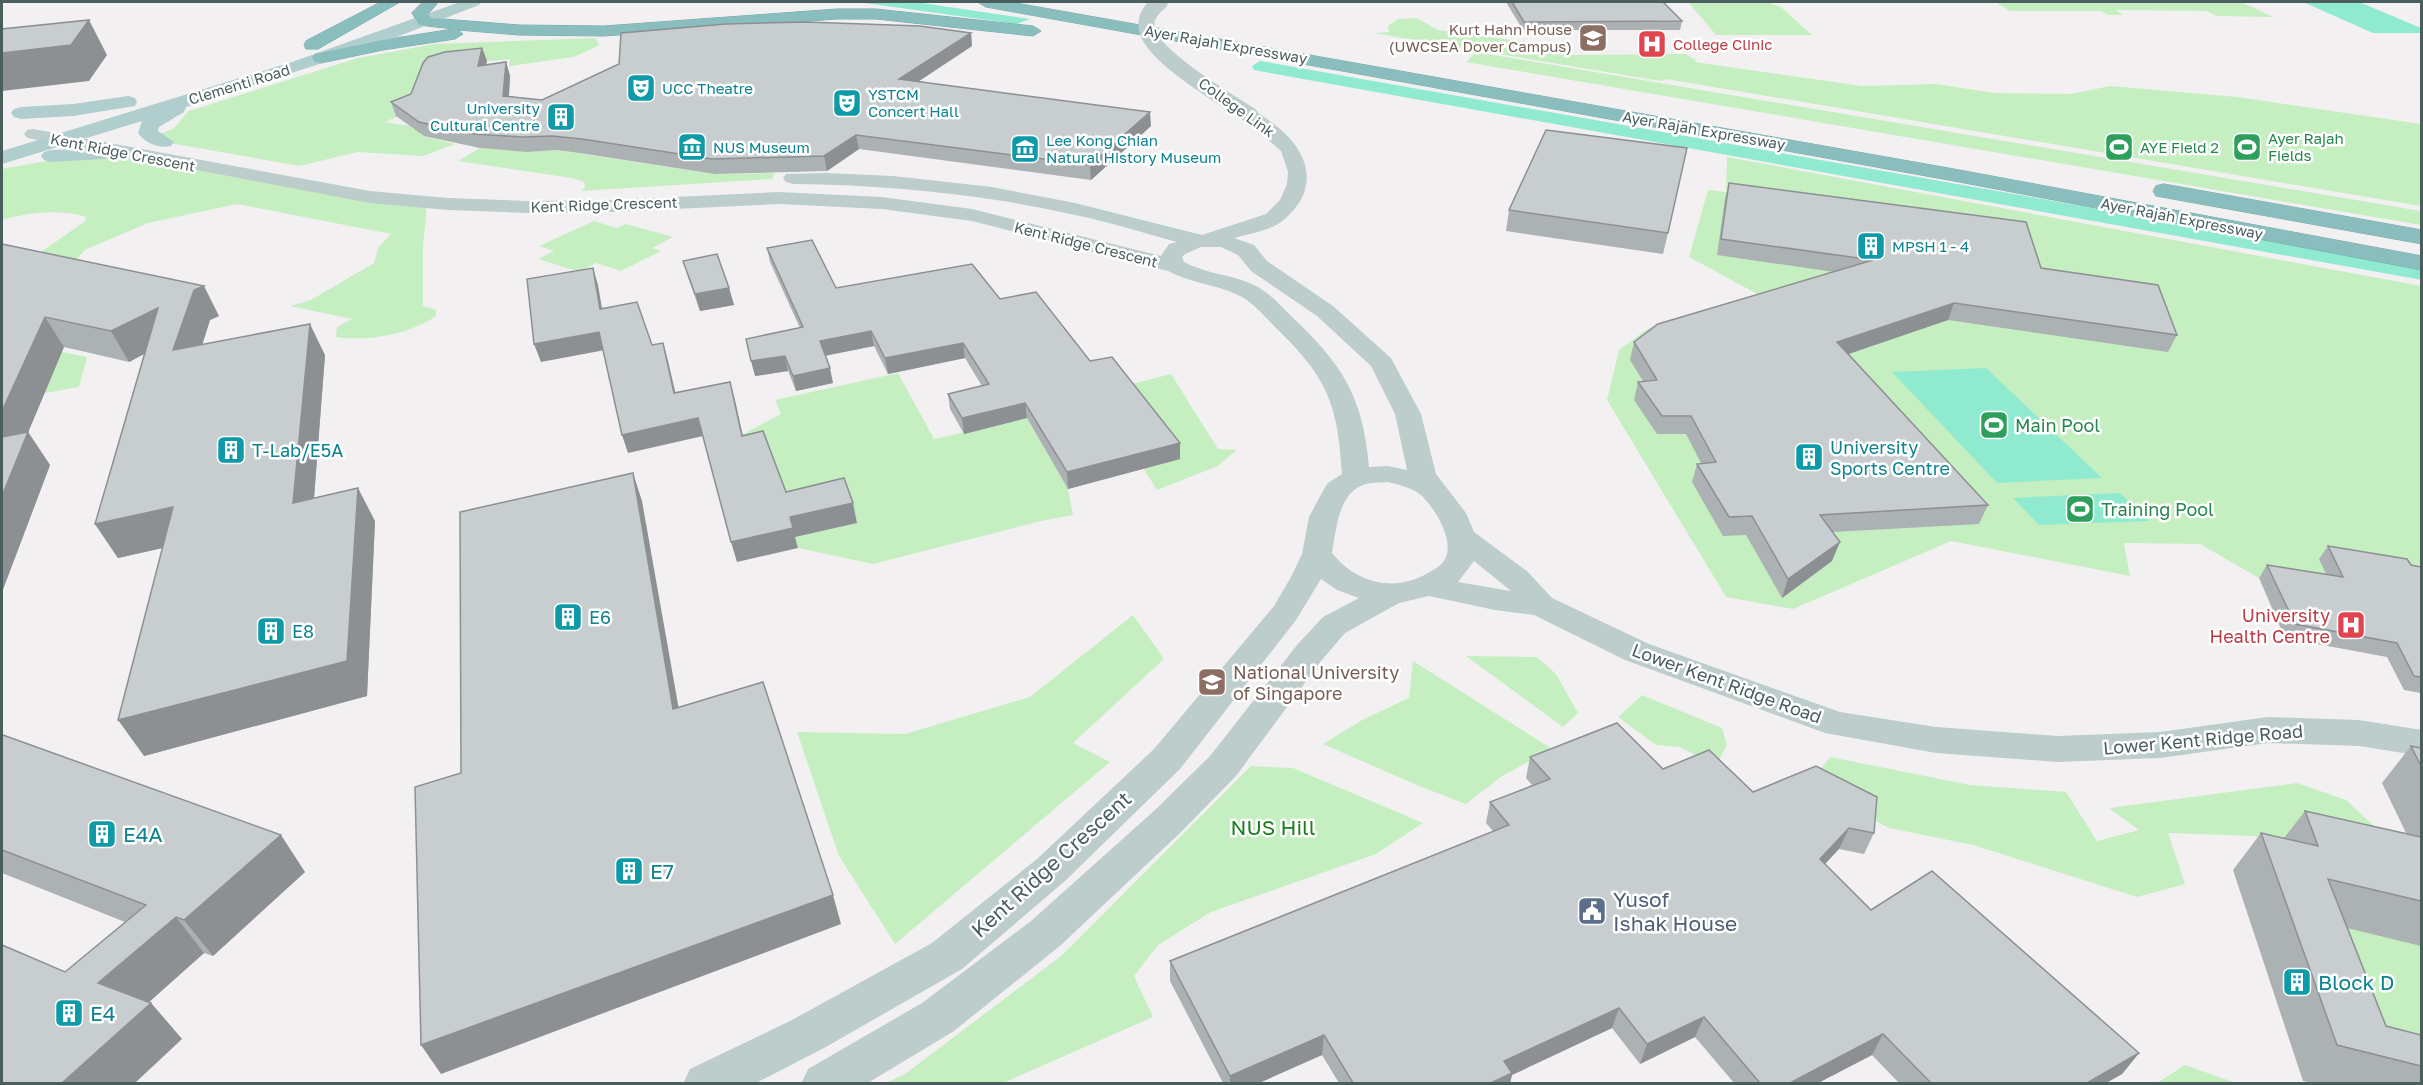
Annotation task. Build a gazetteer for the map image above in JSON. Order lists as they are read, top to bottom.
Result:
{
  "streets": {
    "highway": ["Ayer Rajah Expressway"],
    "main road": ["Clementi Road"],
    "street": ["College Link", "Kent Ridge Crescent", "Lower Kent Ridge Road"]
  },
  "crossings": [
    ["Clementi Road", "Kent Ridge Crescent"],
    ["College Link", "Kent Ridge Crescent"],
    ["Kent Ridge Crescent", "Lower Kent Ridge Road"]
  ],
  "parks": ["NUS Hill"],
  "places": {
    "school or university": ["Kurt Hahn House (UWCSEA Dover Campus)", "National University of Singapore"],
    "hospital": ["College Clinic", "University Health Centre"],
    "theatre": ["UCC Theatre", "YSTCM Concert Hall"],
    "building": [
      "University Cultural Centre",
      "MPSH 1 - 4",
      "T-Lab/E5A",
      "University Sports Centre",
      "E6",
      "E8",
      "E4A",
      "E7",
      "Block D",
      "E4"
    ],
    "museum": ["NUS Museum", "Lee Kong Chian Natural History Museum"],
    "sports": [
      "AYE Field 2",
      "Ayer Rajah Fields",
      "Main Pool",
      "Training Pool"
    ],
    "public building": ["Yusof Ishak House"]
  }
}
